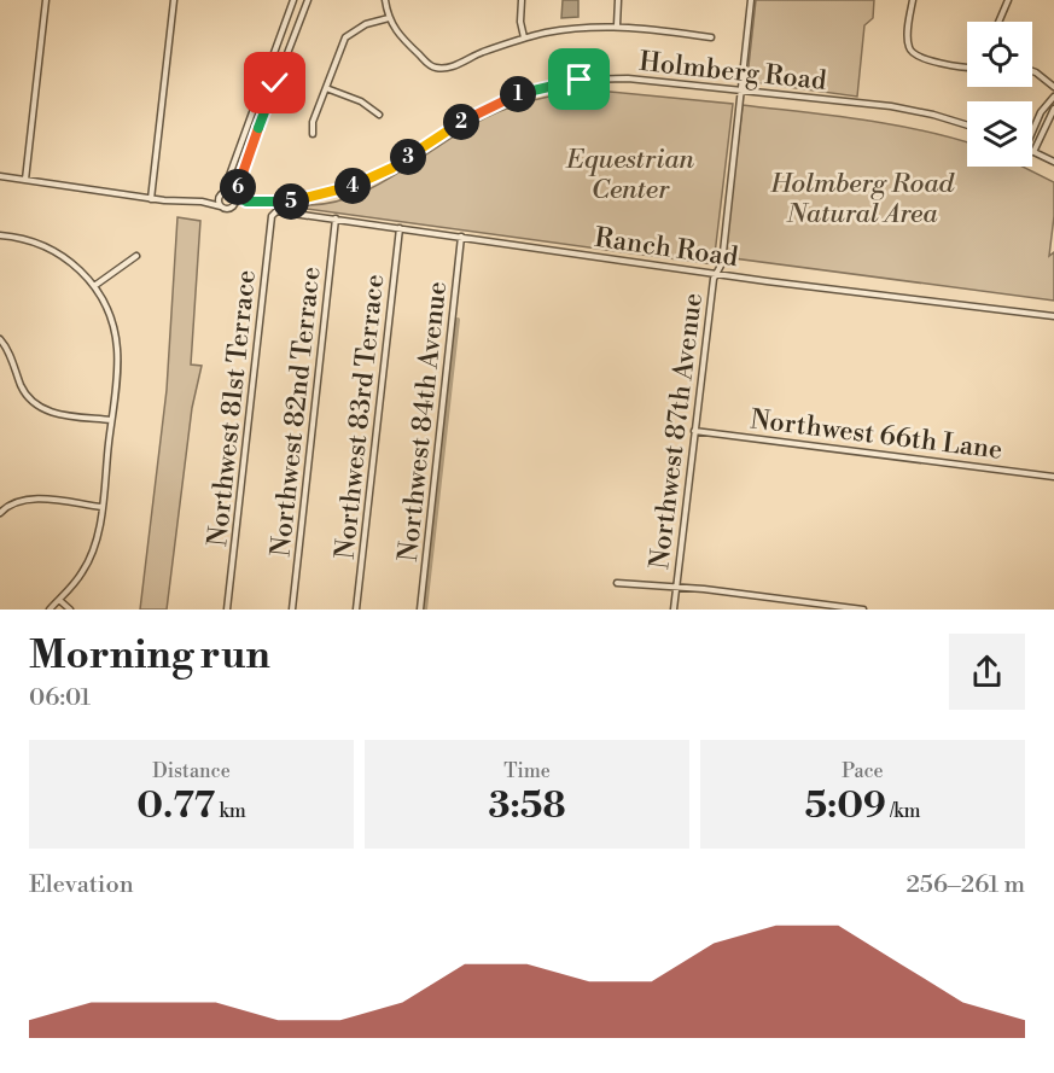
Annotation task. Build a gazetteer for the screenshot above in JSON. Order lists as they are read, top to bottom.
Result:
{
  "streets": {
    "street": [
      "Holmberg Road",
      "Ranch Road",
      "Northwest 81st Terrace",
      "Northwest 82nd Terrace",
      "Northwest 83rd Terrace",
      "Northwest 84th Avenue",
      "Northwest 87th Avenue",
      "Northwest 66th Lane"
    ]
  },
  "crossings": [
    ["Holmberg Road", "Northwest 87th Avenue"],
    ["Ranch Road", "Northwest 81st Terrace"],
    ["Ranch Road", "Northwest 82nd Terrace"],
    ["Ranch Road", "Northwest 83rd Terrace"],
    ["Ranch Road", "Northwest 84th Avenue"],
    ["Ranch Road", "Northwest 87th Avenue"],
    ["Northwest 87th Avenue", "Northwest 66th Lane"]
  ],
  "parks": ["Equestrian Center", "Holmberg Road Natural Area"],
  "page": {
    "pins": [
      "1",
      "2",
      "3",
      "4",
      "6",
      "5"
    ],
    "heading": ["Morning run", "06:01"],
    "stats": [
      ["Distance", "0.77 km"],
      ["Time", "3:58"],
      ["Pace", "5:09 /km"]
    ],
    "chart": ["Elevation", "256–261 m"]
  }
}
